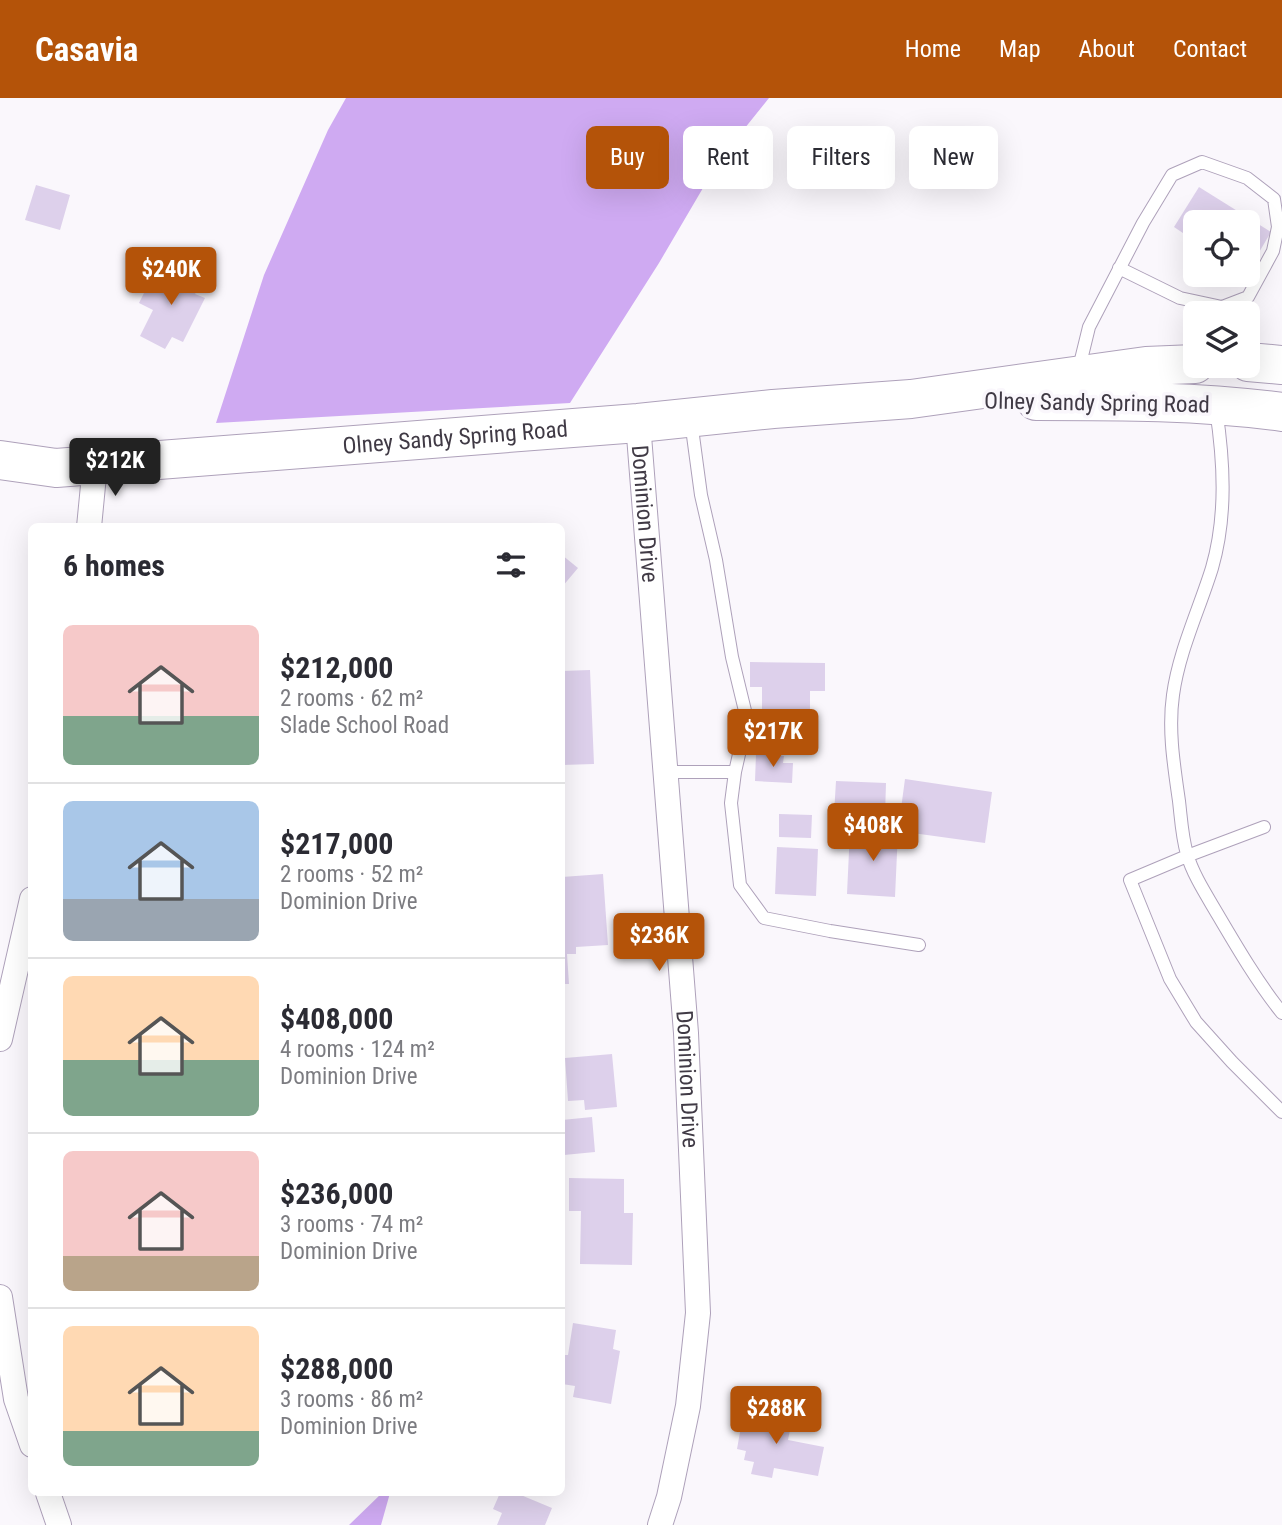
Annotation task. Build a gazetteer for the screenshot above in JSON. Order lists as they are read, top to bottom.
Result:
{
  "streets": {
    "main road": ["Olney Sandy Spring Road"],
    "street": ["Dominion Drive"]
  },
  "crossings": [
    ["Olney Sandy Spring Road", "Dominion Drive"]
  ],
  "page": {
    "header": "Casavia",
    "nav": [
      "Home",
      "Map",
      "About",
      "Contact"
    ],
    "chip": [
      "Buy",
      "Rent",
      "Filters",
      "New"
    ],
    "price": [
      "$240K",
      "$212K",
      "$217K",
      "$408K",
      "$236K",
      "$288K"
    ],
    "heading": "6 homes",
    "list": [
      {
        "name": "$212,000",
        "note": "2 rooms · 62 m² · Slade School Road"
      },
      {
        "name": "$217,000",
        "note": "2 rooms · 52 m² · Dominion Drive"
      },
      {
        "name": "$408,000",
        "note": "4 rooms · 124 m² · Dominion Drive"
      },
      {
        "name": "$236,000",
        "note": "3 rooms · 74 m² · Dominion Drive"
      },
      {
        "name": "$288,000",
        "note": "3 rooms · 86 m² · Dominion Drive"
      }
    ]
  }
}
